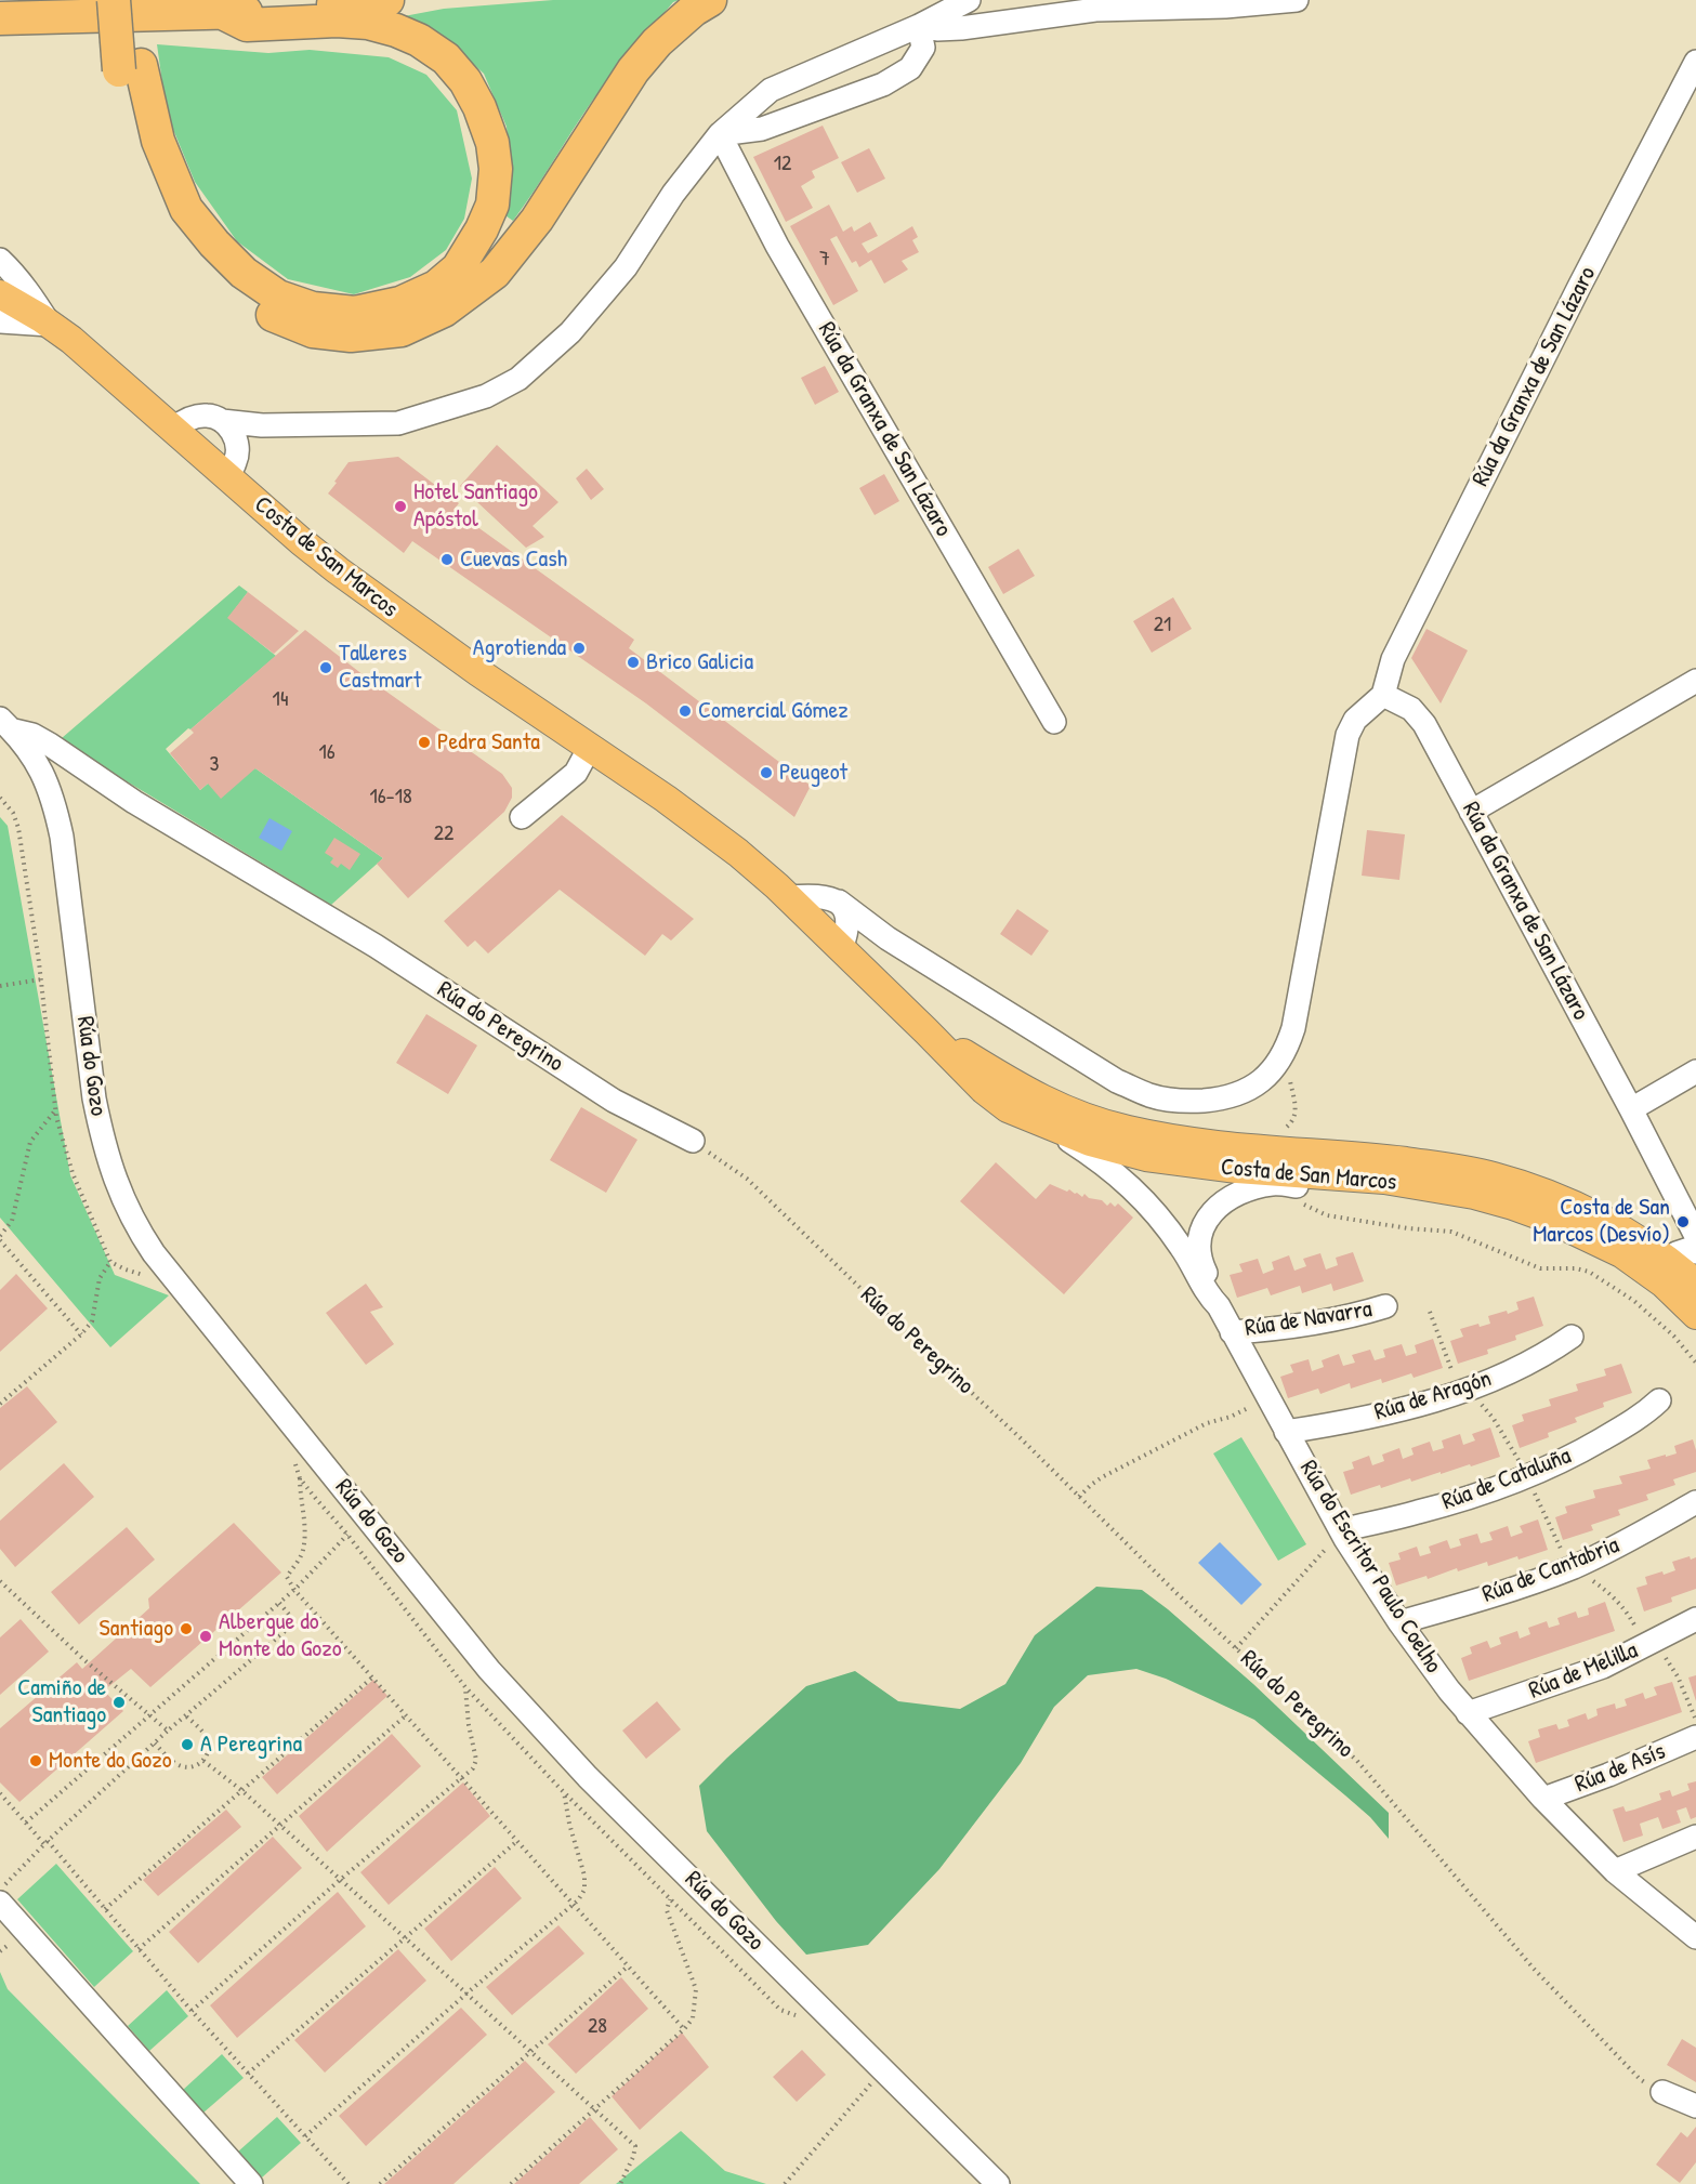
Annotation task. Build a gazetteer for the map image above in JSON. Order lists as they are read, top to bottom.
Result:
{
  "streets": {
    "main road": ["Costa de San Marcos"],
    "street": [
      "Rúa da Granxa de San Lázaro",
      "Rúa do Peregrino",
      "Rúa do Gozo",
      "Rúa de Navarra",
      "Rúa de Aragón",
      "Rúa de Cataluña",
      "Rúa do Escritor Paulo Coelho",
      "Rúa de Cantabria",
      "Rúa de Melilla",
      "Rúa de Asís"
    ]
  },
  "crossings": [
    ["Rúa da Granxa de San Lázaro", "Costa de San Marcos"],
    ["Costa de San Marcos", "Rúa do Escritor Paulo Coelho"],
    ["Rúa do Peregrino", "Rúa do Gozo"],
    ["Rúa de Navarra", "Rúa do Escritor Paulo Coelho"],
    ["Rúa de Aragón", "Rúa do Escritor Paulo Coelho"],
    ["Rúa de Cataluña", "Rúa do Escritor Paulo Coelho"],
    ["Rúa do Escritor Paulo Coelho", "Rúa de Cantabria"],
    ["Rúa do Escritor Paulo Coelho", "Rúa de Melilla"],
    ["Rúa do Escritor Paulo Coelho", "Rúa de Asís"]
  ],
  "places": [
    "Hotel Santiago Apóstol",
    "Cuevas Cash",
    "Agrotienda",
    "Brico Galicia",
    "Talleres Castmart",
    "Comercial Gómez",
    "Pedra Santa",
    "Peugeot",
    "Costa de San Marcos (Desvío)",
    "Santiago",
    "Albergue do Monte do Gozo",
    "Camiño de Santiago",
    "A Peregrina",
    "Monte do Gozo"
  ],
  "house_numbers": [
    "12",
    "7",
    "21",
    "14",
    "16",
    "3",
    "16-18",
    "22",
    "28"
  ]
}
